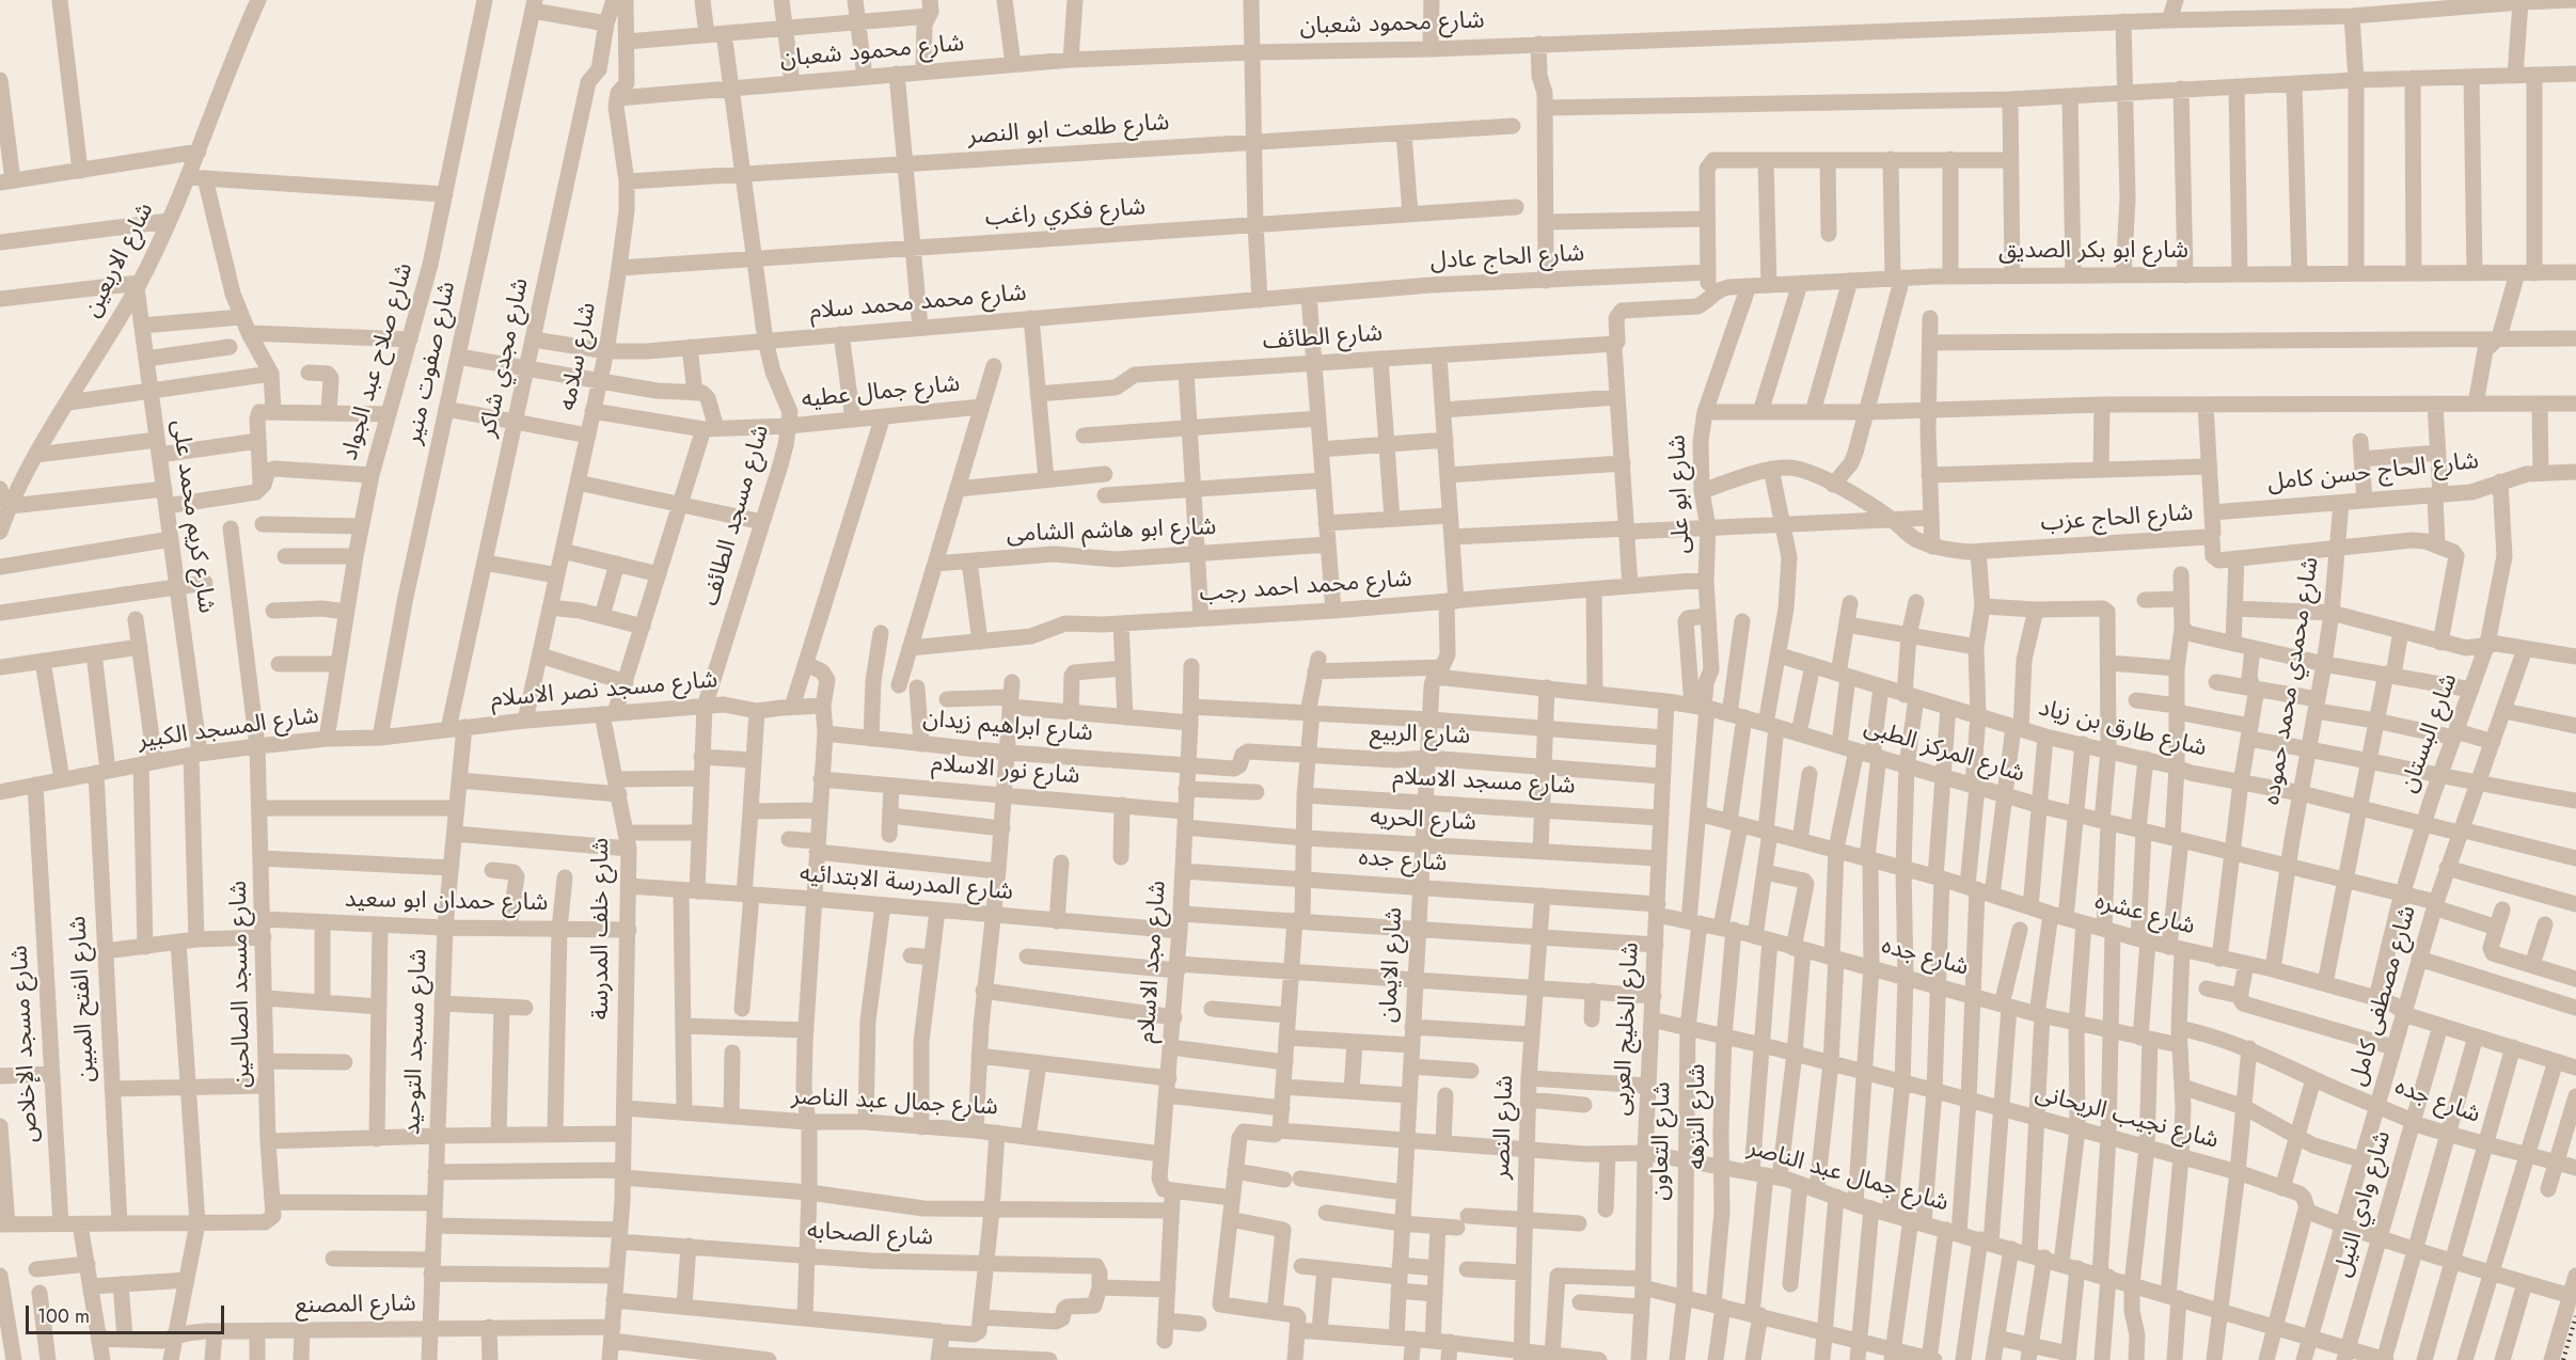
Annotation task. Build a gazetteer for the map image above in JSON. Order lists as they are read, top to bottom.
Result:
{
  "streets": {
    "street": [
      "شارع محمود شعبان",
      "شارع طلعت ابو النصر",
      "شارع فكري راغب",
      "شارع ابو بكر الصديق",
      "شارع الحاج عادل",
      "شارع الاربعين",
      "شارع محمد محمد سلام",
      "شارع الطائف",
      "شارع سلامه",
      "شارع مجدي شاكر",
      "شارع صلاح عبد الجواد",
      "شارع صفوت منير",
      "شارع جمال عطيه",
      "شارع الحاج حسن كامل",
      "شارع ابو على",
      "شارع مسجد الطائف",
      "شارع كريم محمد على",
      "شارع الحاج عزب",
      "شارع ابو هاشم الشامى",
      "شارع محمد احمد رجب",
      "شارع محمدي محمد حموده",
      "شارع مسجد نصر الاسلام",
      "شارع ابراهيم زيدان",
      "شارع المسجد الكبير",
      "شارع طارق بن زياد",
      "شارع البستان",
      "شارع الربيع",
      "شارع المركز الطبى",
      "شارع نور الاسلام",
      "شارع مسجد الاسلام",
      "شارع الحريه",
      "شارع جده",
      "شارع المدرسة الابتدائيه",
      "شارع حمدان ابو سعيد",
      "شارع عشره",
      "شارع خلف المدرسة",
      "شارع مجد الاسلام",
      "شارع الايمان",
      "شارع مسجد الصالحين",
      "شارع مصطفى كامل",
      "شارع الفتح المبين",
      "شارع الخليج العربى",
      "شارع مسجد التوحيد",
      "شارع مسجد الإخلاص",
      "شارع جمال عبد الناصر",
      "شارع النزهه",
      "شارع نجيب الريحانى",
      "شارع النصر",
      "شارع التعاون",
      "شارع وادي النيل",
      "شارع الصحابه",
      "شارع المصنع"
    ]
  },
  "crossings": [
    ["شارع محمود شعبان", "شارع سلامه"],
    ["شارع محمود شعبان", "شارع مسجد الطائف"],
    ["شارع طلعت ابو النصر", "شارع سلامه"],
    ["شارع طلعت ابو النصر", "شارع مسجد الطائف"],
    ["شارع فكري راغب", "شارع سلامه"],
    ["شارع فكري راغب", "شارع مسجد الطائف"],
    ["شارع ابو بكر الصديق", "شارع الطائف"],
    ["شارع ابو بكر الصديق", "شارع ابو على"],
    ["شارع الحاج عادل", "شارع محمد محمد سلام"],
    ["شارع الاربعين", "شارع كريم محمد على"],
    ["شارع محمد محمد سلام", "شارع سلامه"],
    ["شارع محمد محمد سلام", "شارع مجدي شاكر"],
    ["شارع محمد محمد سلام", "شارع مسجد الطائف"],
    ["شارع الطائف", "شارع الايمان"],
    ["شارع سلامه", "شارع جمال عطيه"],
    ["شارع سلامه", "شارع مسجد نصر الاسلام"],
    ["شارع مجدي شاكر", "شارع مسجد نصر الاسلام"],
    ["شارع مجدي شاكر", "شارع المسجد الكبير"],
    ["شارع مجدي شاكر", "شارع مسجد التوحيد"],
    ["شارع صلاح عبد الجواد", "شارع المسجد الكبير"],
    ["شارع صفوت منير", "شارع المسجد الكبير"],
    ["شارع جمال عطيه", "شارع مسجد الطائف"],
    ["شارع الحاج حسن كامل", "شارع محمدي محمد حموده"],
    ["شارع الحاج حسن كامل", "شارع البستان"],
    ["شارع ابو على", "شارع الحاج عزب"],
    ["شارع ابو على", "شارع محمد احمد رجب"],
    ["شارع ابو على", "شارع المركز الطبى"],
    ["شارع ابو على", "شارع التعاون"],
    ["شارع مسجد الطائف", "شارع مسجد نصر الاسلام"],
    ["شارع كريم محمد على", "شارع المسجد الكبير"],
    ["شارع محمد احمد رجب", "شارع الايمان"],
    ["شارع محمدي محمد حموده", "شارع طارق بن زياد"],
    ["شارع محمدي محمد حموده", "شارع المركز الطبى"],
    ["شارع محمدي محمد حموده", "شارع عشره"],
    ["شارع مسجد نصر الاسلام", "شارع المسجد الكبير"],
    ["شارع مسجد نصر الاسلام", "شارع خلف المدرسة"],
    ["شارع مسجد نصر الاسلام", "شارع مسجد التوحيد"],
    ["شارع ابراهيم زيدان", "شارع الربيع"],
    ["شارع ابراهيم زيدان", "شارع مجد الاسلام"],
    ["شارع المسجد الكبير", "شارع مسجد الصالحين"],
    ["شارع المسجد الكبير", "شارع الفتح المبين"],
    ["شارع المسجد الكبير", "شارع مسجد التوحيد"],
    ["شارع المسجد الكبير", "شارع مسجد الإخلاص"],
    ["شارع طارق بن زياد", "شارع البستان"],
    ["شارع طارق بن زياد", "شارع مصطفى كامل"],
    ["شارع البستان", "شارع المركز الطبى"],
    ["شارع البستان", "شارع عشره"],
    ["شارع الربيع", "شارع مجد الاسلام"],
    ["شارع الربيع", "شارع الايمان"],
    ["شارع الربيع", "شارع الخليج العربى"],
    ["شارع المركز الطبى", "شارع الايمان"],
    ["شارع المركز الطبى", "شارع مصطفى كامل"],
    ["شارع المركز الطبى", "شارع الخليج العربى"],
    ["شارع المركز الطبى", "شارع النزهه"],
    ["شارع المركز الطبى", "شارع التعاون"],
    ["شارع نور الاسلام", "شارع الحريه"],
    ["شارع نور الاسلام", "شارع مجد الاسلام"],
    ["شارع مسجد الاسلام", "شارع الايمان"],
    ["شارع مسجد الاسلام", "شارع الخليج العربى"],
    ["شارع الحريه", "شارع مجد الاسلام"],
    ["شارع الحريه", "شارع الايمان"],
    ["شارع الحريه", "شارع الخليج العربى"],
    ["شارع جده", "شارع مجد الاسلام"],
    ["شارع جده", "شارع الايمان"],
    ["شارع جده", "شارع مصطفى كامل"],
    ["شارع جده", "شارع الخليج العربى"],
    ["شارع جده", "شارع النزهه"],
    ["شارع جده", "شارع النصر"],
    ["شارع جده", "شارع التعاون"],
    ["شارع جده", "شارع وادي النيل"],
    ["شارع المدرسة الابتدائيه", "شارع خلف المدرسة"],
    ["شارع المدرسة الابتدائيه", "شارع مجد الاسلام"],
    ["شارع حمدان ابو سعيد", "شارع خلف المدرسة"],
    ["شارع حمدان ابو سعيد", "شارع مسجد الصالحين"],
    ["شارع حمدان ابو سعيد", "شارع مسجد التوحيد"],
    ["شارع عشره", "شارع مصطفى كامل"],
    ["شارع عشره", "شارع النزهه"],
    ["شارع عشره", "شارع التعاون"],
    ["شارع عشره", "شارع وادي النيل"],
    ["شارع خلف المدرسة", "شارع جمال عبد الناصر"],
    ["شارع خلف المدرسة", "شارع الصحابه"],
    ["شارع خلف المدرسة", "شارع المصنع"],
    ["شارع مجد الاسلام", "شارع جمال عبد الناصر"],
    ["شارع الايمان", "شارع جمال عبد الناصر"],
    ["شارع مصطفى كامل", "شارع جمال عبد الناصر"],
    ["شارع مصطفى كامل", "شارع نجيب الريحانى"],
    ["شارع الخليج العربى", "شارع جمال عبد الناصر"],
    ["شارع الخليج العربى", "شارع نجيب الريحانى"],
    ["شارع مسجد التوحيد", "شارع الصحابه"],
    ["شارع مسجد التوحيد", "شارع المصنع"],
    ["شارع جمال عبد الناصر", "شارع النزهه"],
    ["شارع جمال عبد الناصر", "شارع النصر"],
    ["شارع جمال عبد الناصر", "شارع التعاون"],
    ["شارع جمال عبد الناصر", "شارع وادي النيل"],
    ["شارع النزهه", "شارع نجيب الريحانى"],
    ["شارع نجيب الريحانى", "شارع التعاون"],
    ["شارع نجيب الريحانى", "شارع وادي النيل"]
  ],
  "scale_bar": "100 m"
}
